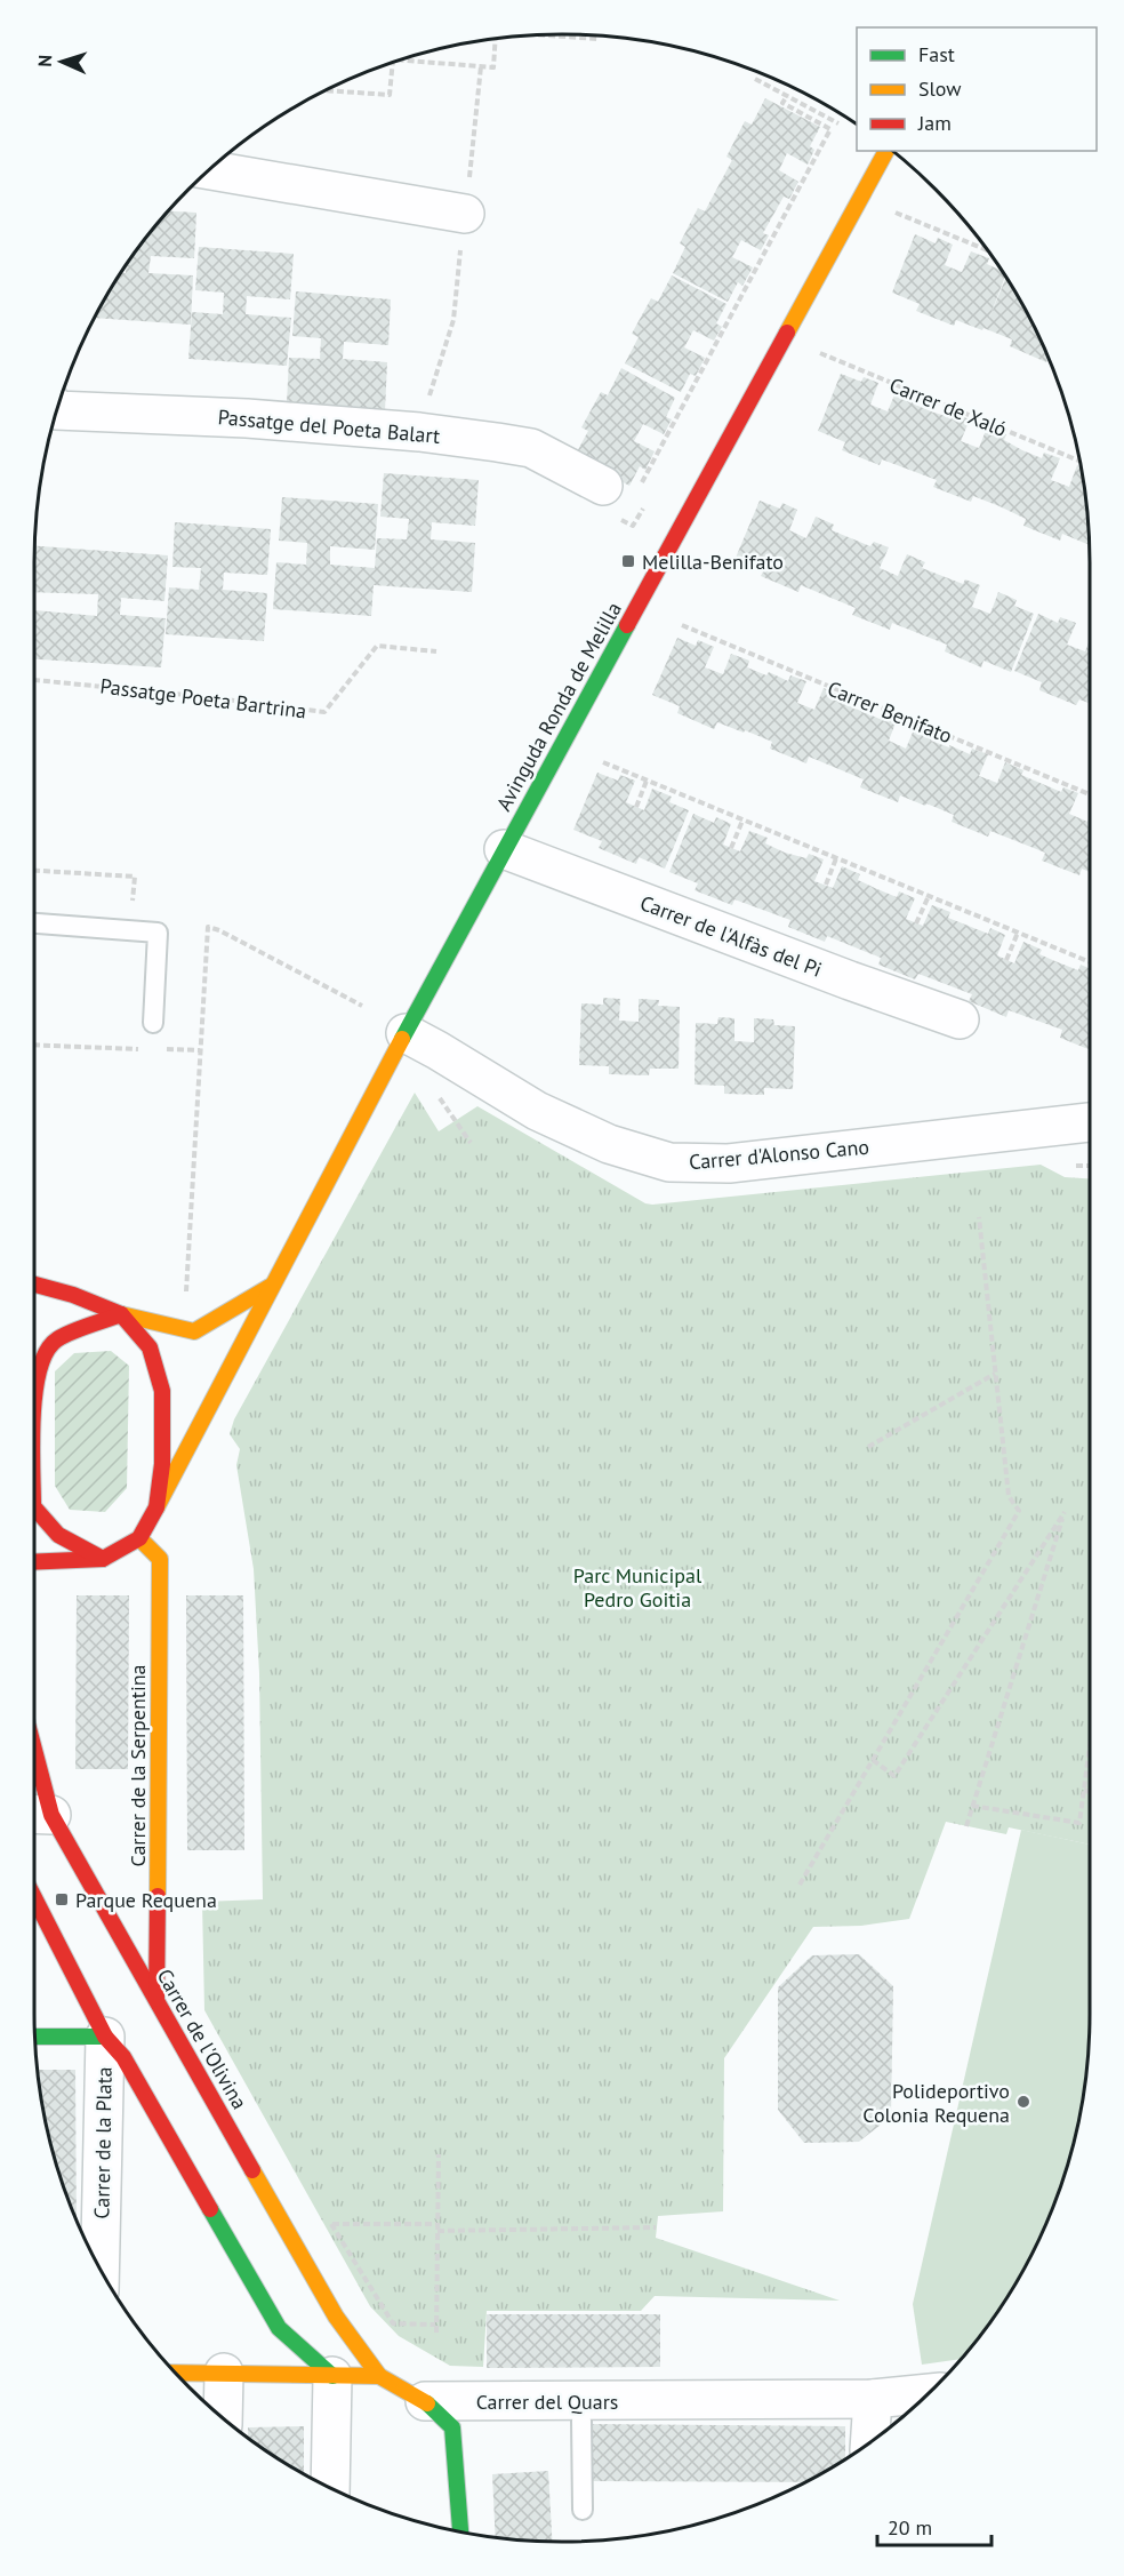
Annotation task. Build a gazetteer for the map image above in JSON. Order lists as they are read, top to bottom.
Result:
{
  "streets": {
    "street": [
      "Passatge del Poeta Balart",
      "Avinguda Ronda de Melilla",
      "Carrer de l'Alfàs del Pi",
      "Carrer d'Alonso Cano",
      "Carrer de la Serpentina",
      "Carrer de l'Olivina",
      "Carrer de la Plata",
      "Carrer del Quars"
    ],
    "path": ["Carrer de Xaló", "Passatge Poeta Bartrina", "Carrer Benifato"]
  },
  "crossings": [
    ["Avinguda Ronda de Melilla", "Carrer de l'Alfàs del Pi"],
    ["Avinguda Ronda de Melilla", "Carrer d'Alonso Cano"],
    ["Avinguda Ronda de Melilla", "Carrer de la Serpentina"],
    ["Carrer de la Serpentina", "Carrer de l'Olivina"],
    ["Carrer de l'Olivina", "Carrer del Quars"]
  ],
  "parks": ["Parc Municipal Pedro Goitia"],
  "places": {
    "transit": ["Melilla-Benifato", "Parque Requena"],
    "other": ["Polideportivo Colonia Requena"]
  },
  "legend": ["Fast", "Slow", "Jam"],
  "scale_bar": "20 m",
  "north": "left"
}
